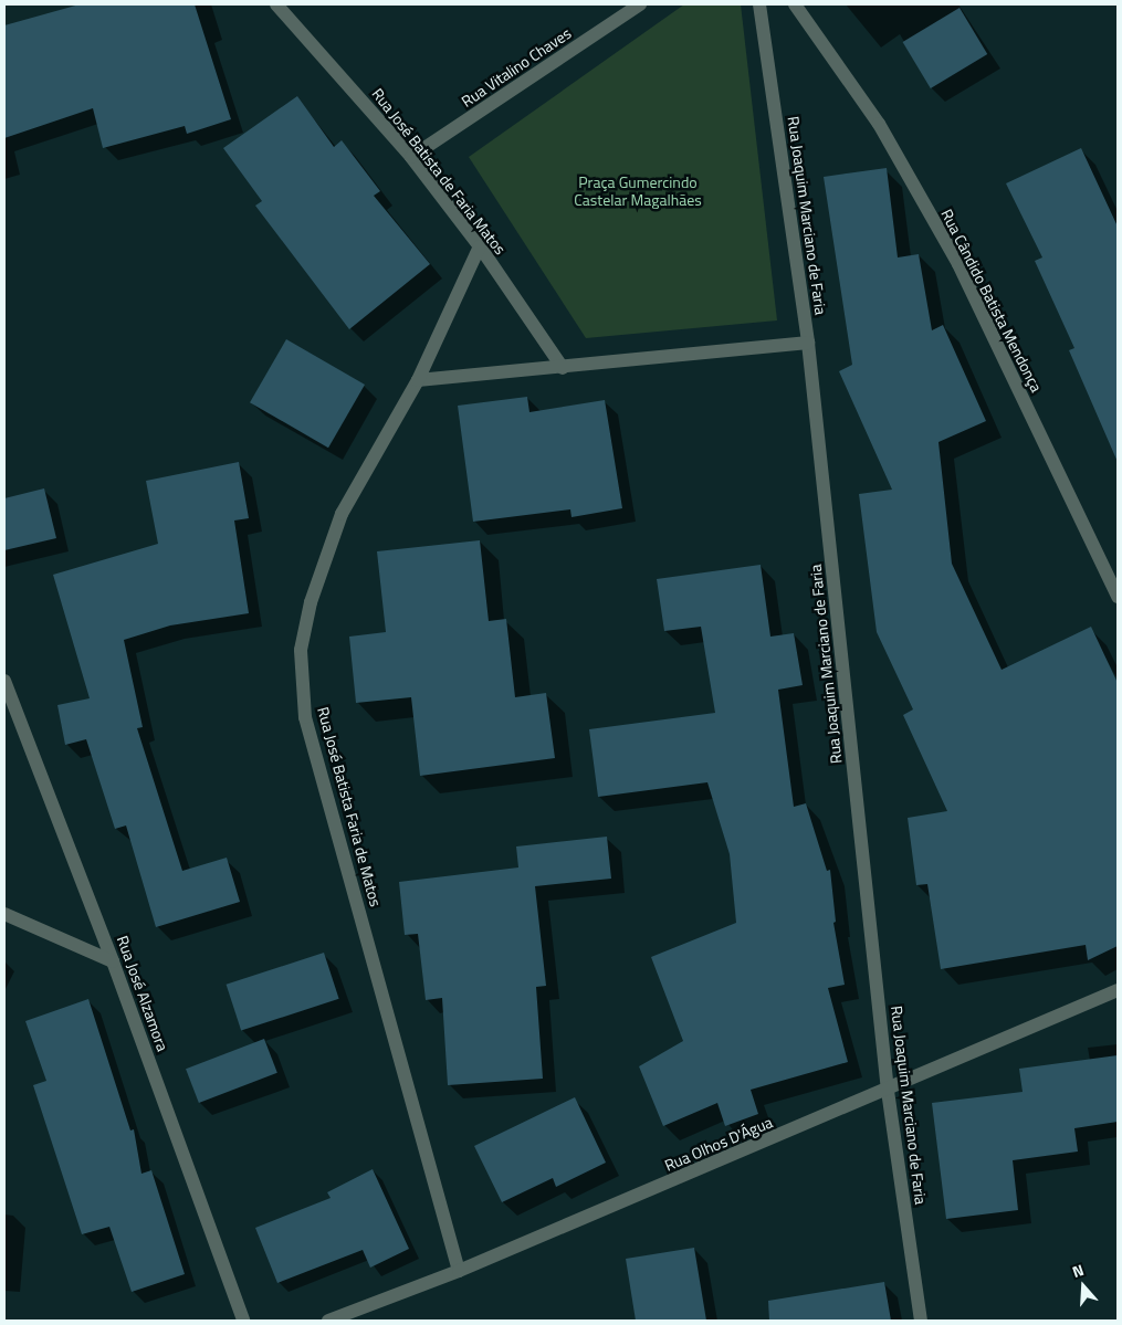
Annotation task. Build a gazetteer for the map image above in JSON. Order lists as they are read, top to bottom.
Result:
{
  "streets": {
    "street": [
      "Rua Vitalino Chaves",
      "Rua José Batista de Faria Matos",
      "Rua Joaquim Marciano de Faria",
      "Rua Cândido Batista Mendonça",
      "Rua José Batista Faria de Matos",
      "Rua José Alzamora",
      "Rua Olhos D'Água"
    ]
  },
  "crossings": [
    ["Rua Vitalino Chaves", "Rua José Batista de Faria Matos"],
    ["Rua José Batista de Faria Matos", "Rua José Batista Faria de Matos"],
    ["Rua Joaquim Marciano de Faria", "Rua Olhos D'Água"],
    ["Rua José Batista Faria de Matos", "Rua Olhos D'Água"]
  ],
  "parks": ["Praça Gumercindo Castelar Magalhães"],
  "north": "top"
}
